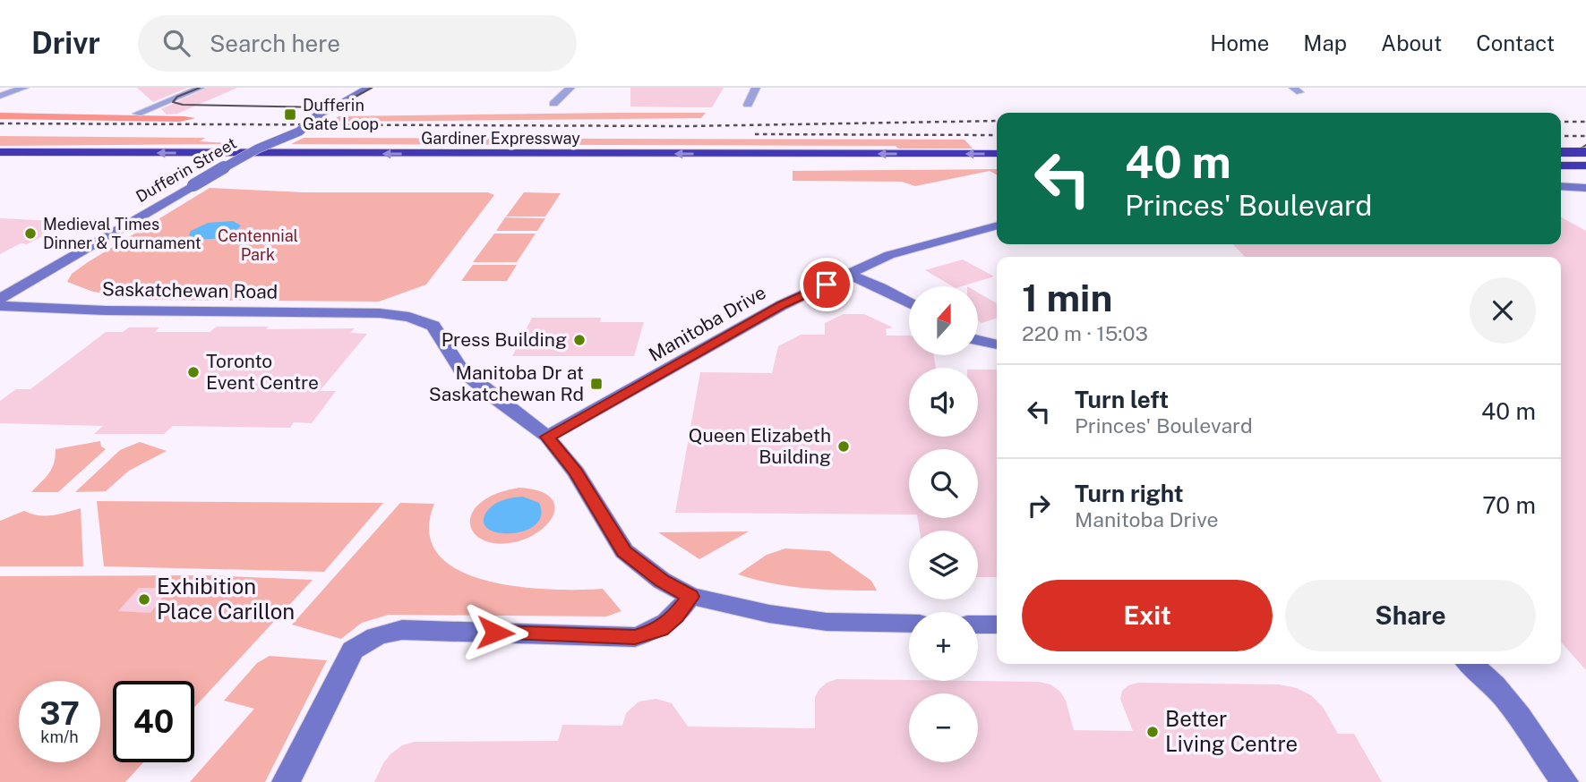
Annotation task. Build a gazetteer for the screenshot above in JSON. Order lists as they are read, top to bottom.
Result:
{
  "streets": {
    "highway": ["Gardiner Expressway"],
    "street": ["Dufferin Street", "Saskatchewan Road", "Manitoba Drive"]
  },
  "crossings": [
    ["Saskatchewan Road", "Manitoba Drive"]
  ],
  "parks": ["Centennial Park"],
  "places": {
    "transit": ["Dufferin Gate Loop", "Manitoba Dr at Saskatchewan Rd"],
    "other": [
      "Medieval Times Dinner & Tournament",
      "Press Building",
      "Toronto Event Centre",
      "Queen Elizabeth Building",
      "Exhibition Place Carillon",
      "Better Living Centre"
    ]
  },
  "north": "top",
  "page": {
    "header": "Drivr",
    "search": "Search here",
    "nav": [
      "Home",
      "Map",
      "About",
      "Contact"
    ],
    "turn": ["40 m", "Princes' Boulevard"],
    "heading": ["1 min", "220 m · 15:03"],
    "map_buttons": ["+", "−"],
    "list": [
      {
        "name": "Turn left",
        "note": "Princes' Boulevard",
        "value": "40 m"
      },
      {
        "name": "Turn right",
        "note": "Manitoba Drive",
        "value": "70 m"
      }
    ],
    "buttons": ["Exit", "Share"],
    "speed": "37 km/h",
    "limit": "40"
  }
}
